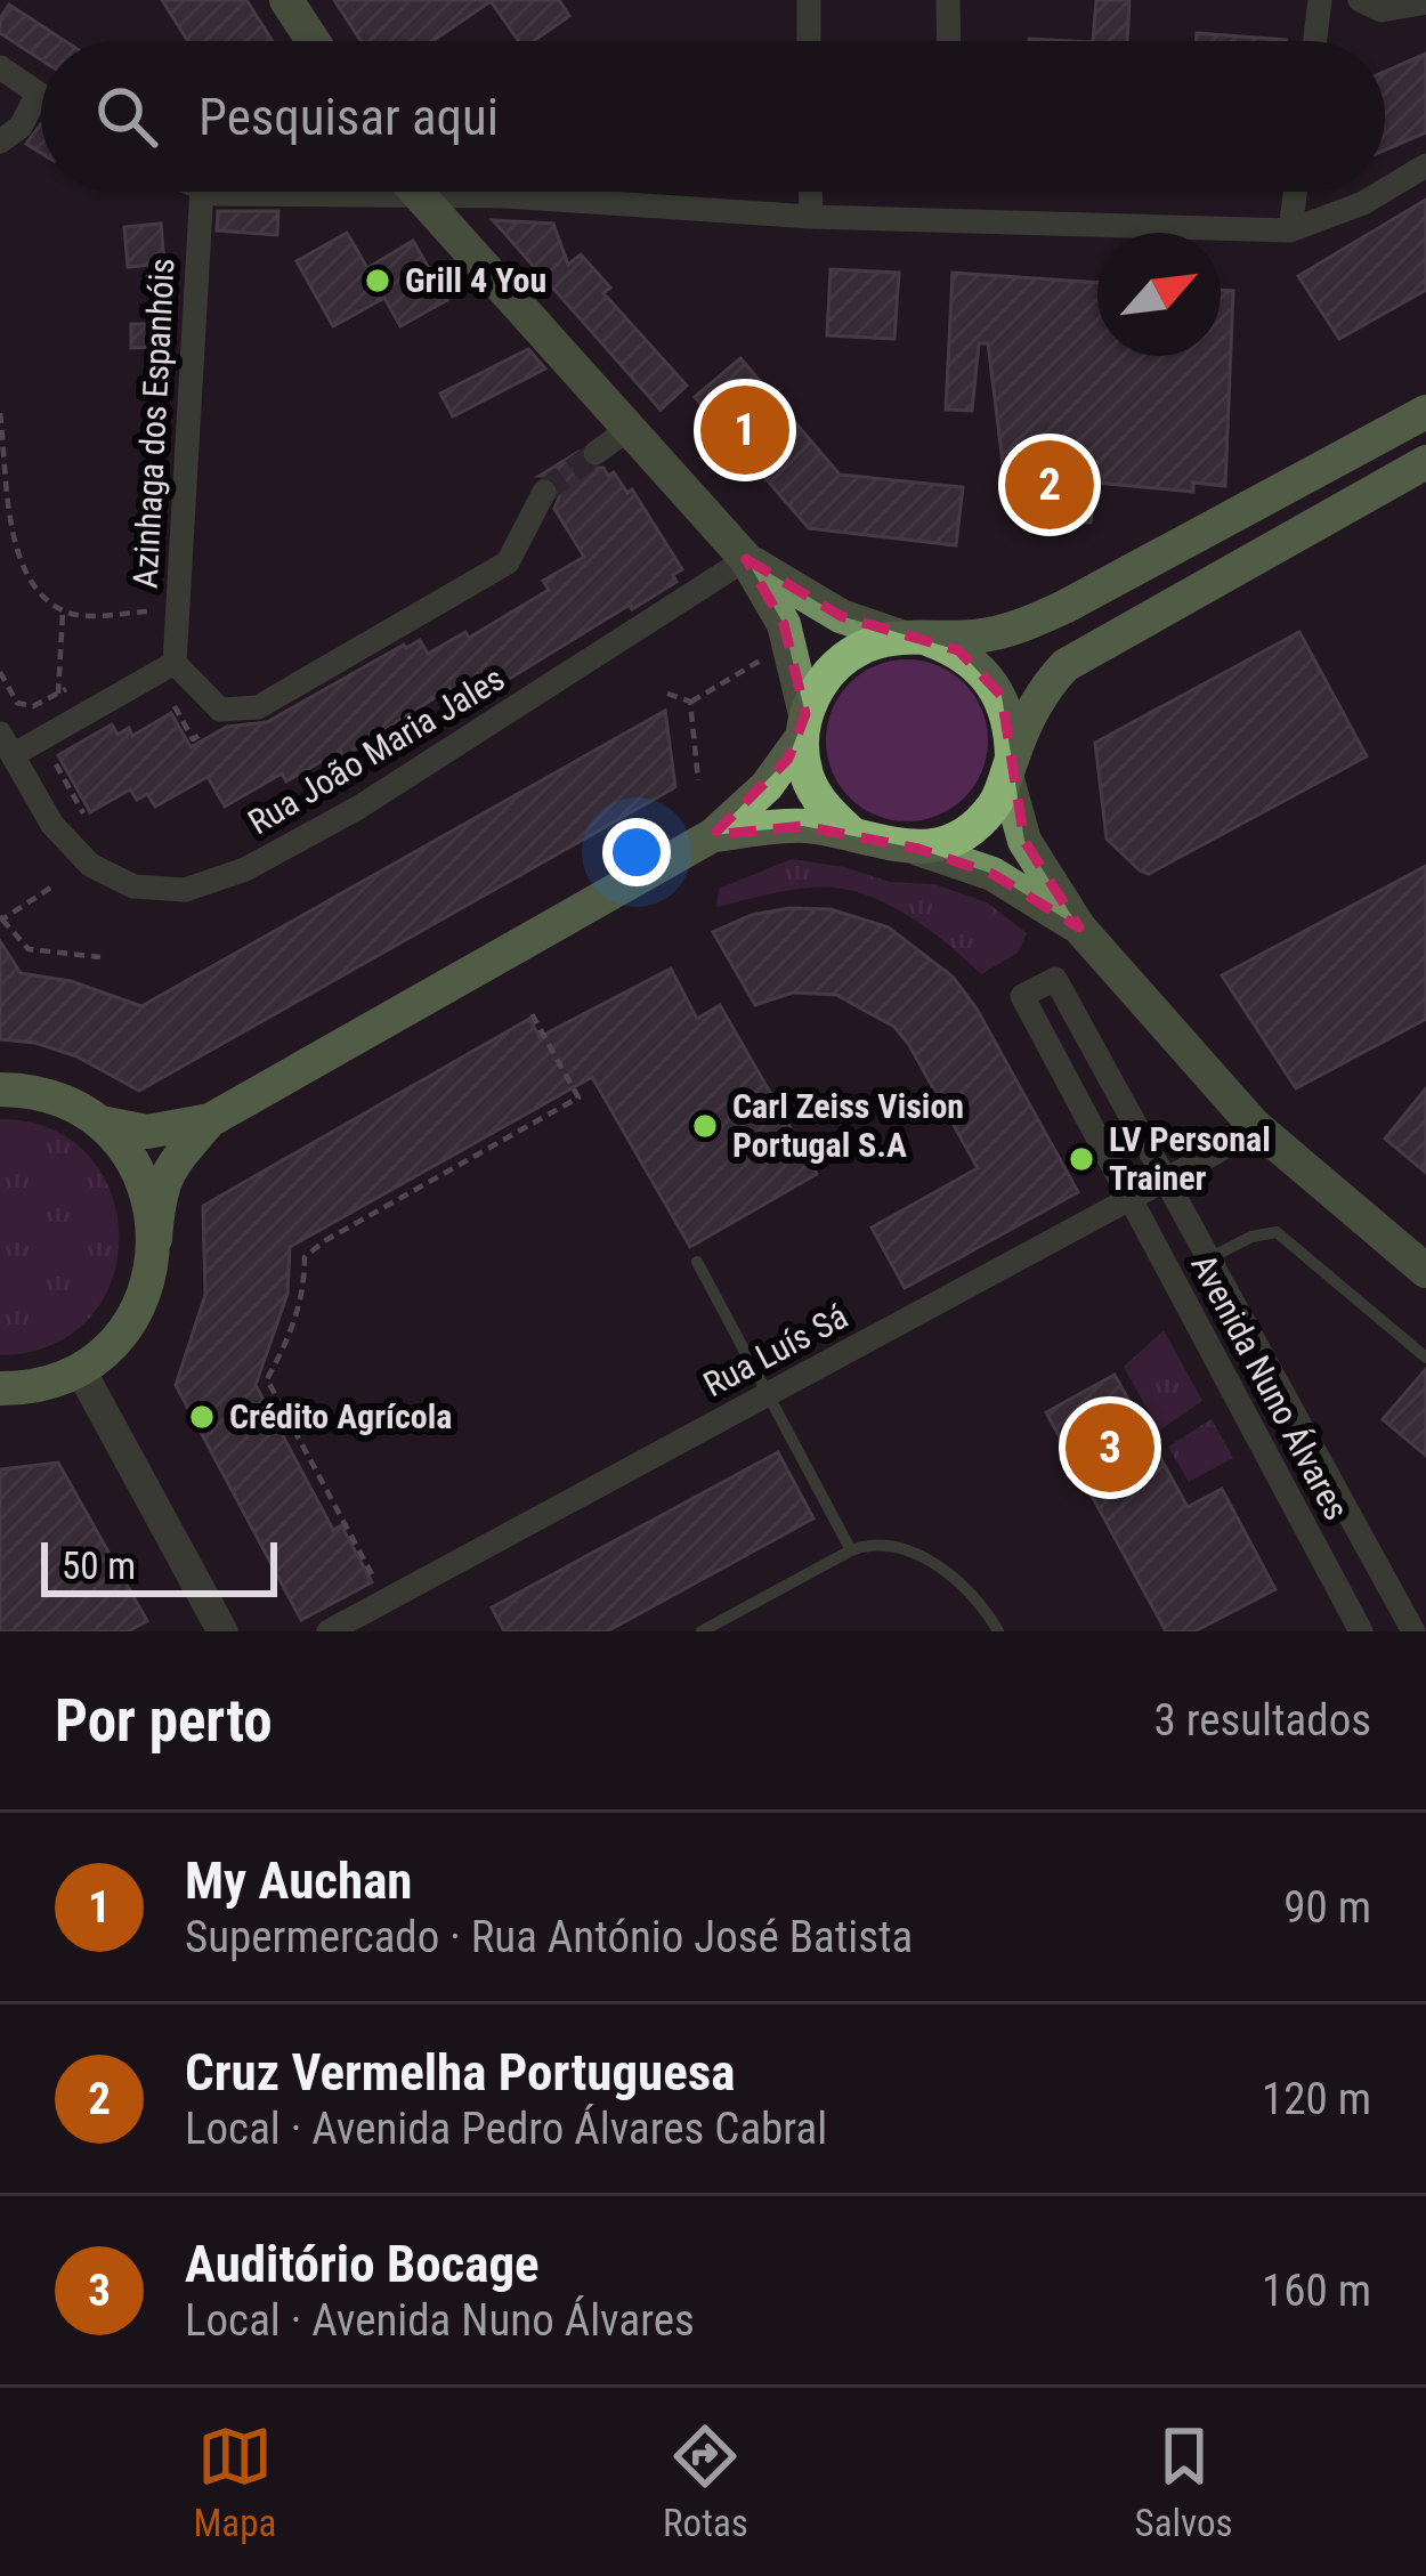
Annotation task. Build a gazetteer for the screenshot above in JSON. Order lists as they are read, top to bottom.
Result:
{
  "streets": {
    "street": [
      "Azinhaga dos Espanhóis",
      "Rua João Maria Jales",
      "Rua Luís Sá",
      "Avenida Nuno Álvares"
    ]
  },
  "crossings": [
    ["Rua Luís Sá", "Avenida Nuno Álvares"]
  ],
  "places": [
    "Grill 4 You",
    "Carl Zeiss Vision Portugal S.A",
    "LV Personal Trainer",
    "Crédito Agrícola"
  ],
  "scale_bar": "50 m",
  "north": "top right",
  "page": {
    "search": "Pesquisar aqui",
    "pins": ["1", "2", "3"],
    "scale": "50 m",
    "heading": ["Por perto", "3 resultados"],
    "list": [
      {
        "mark": "1",
        "name": "My Auchan",
        "note": "Supermercado · Rua António José Batista",
        "value": "90 m"
      },
      {
        "mark": "2",
        "name": "Cruz Vermelha Portuguesa",
        "note": "Local · Avenida Pedro Álvares Cabral",
        "value": "120 m"
      },
      {
        "mark": "3",
        "name": "Auditório Bocage",
        "note": "Local · Avenida Nuno Álvares",
        "value": "160 m"
      }
    ],
    "nav": ["Mapa", "Rotas", "Salvos"]
  }
}
